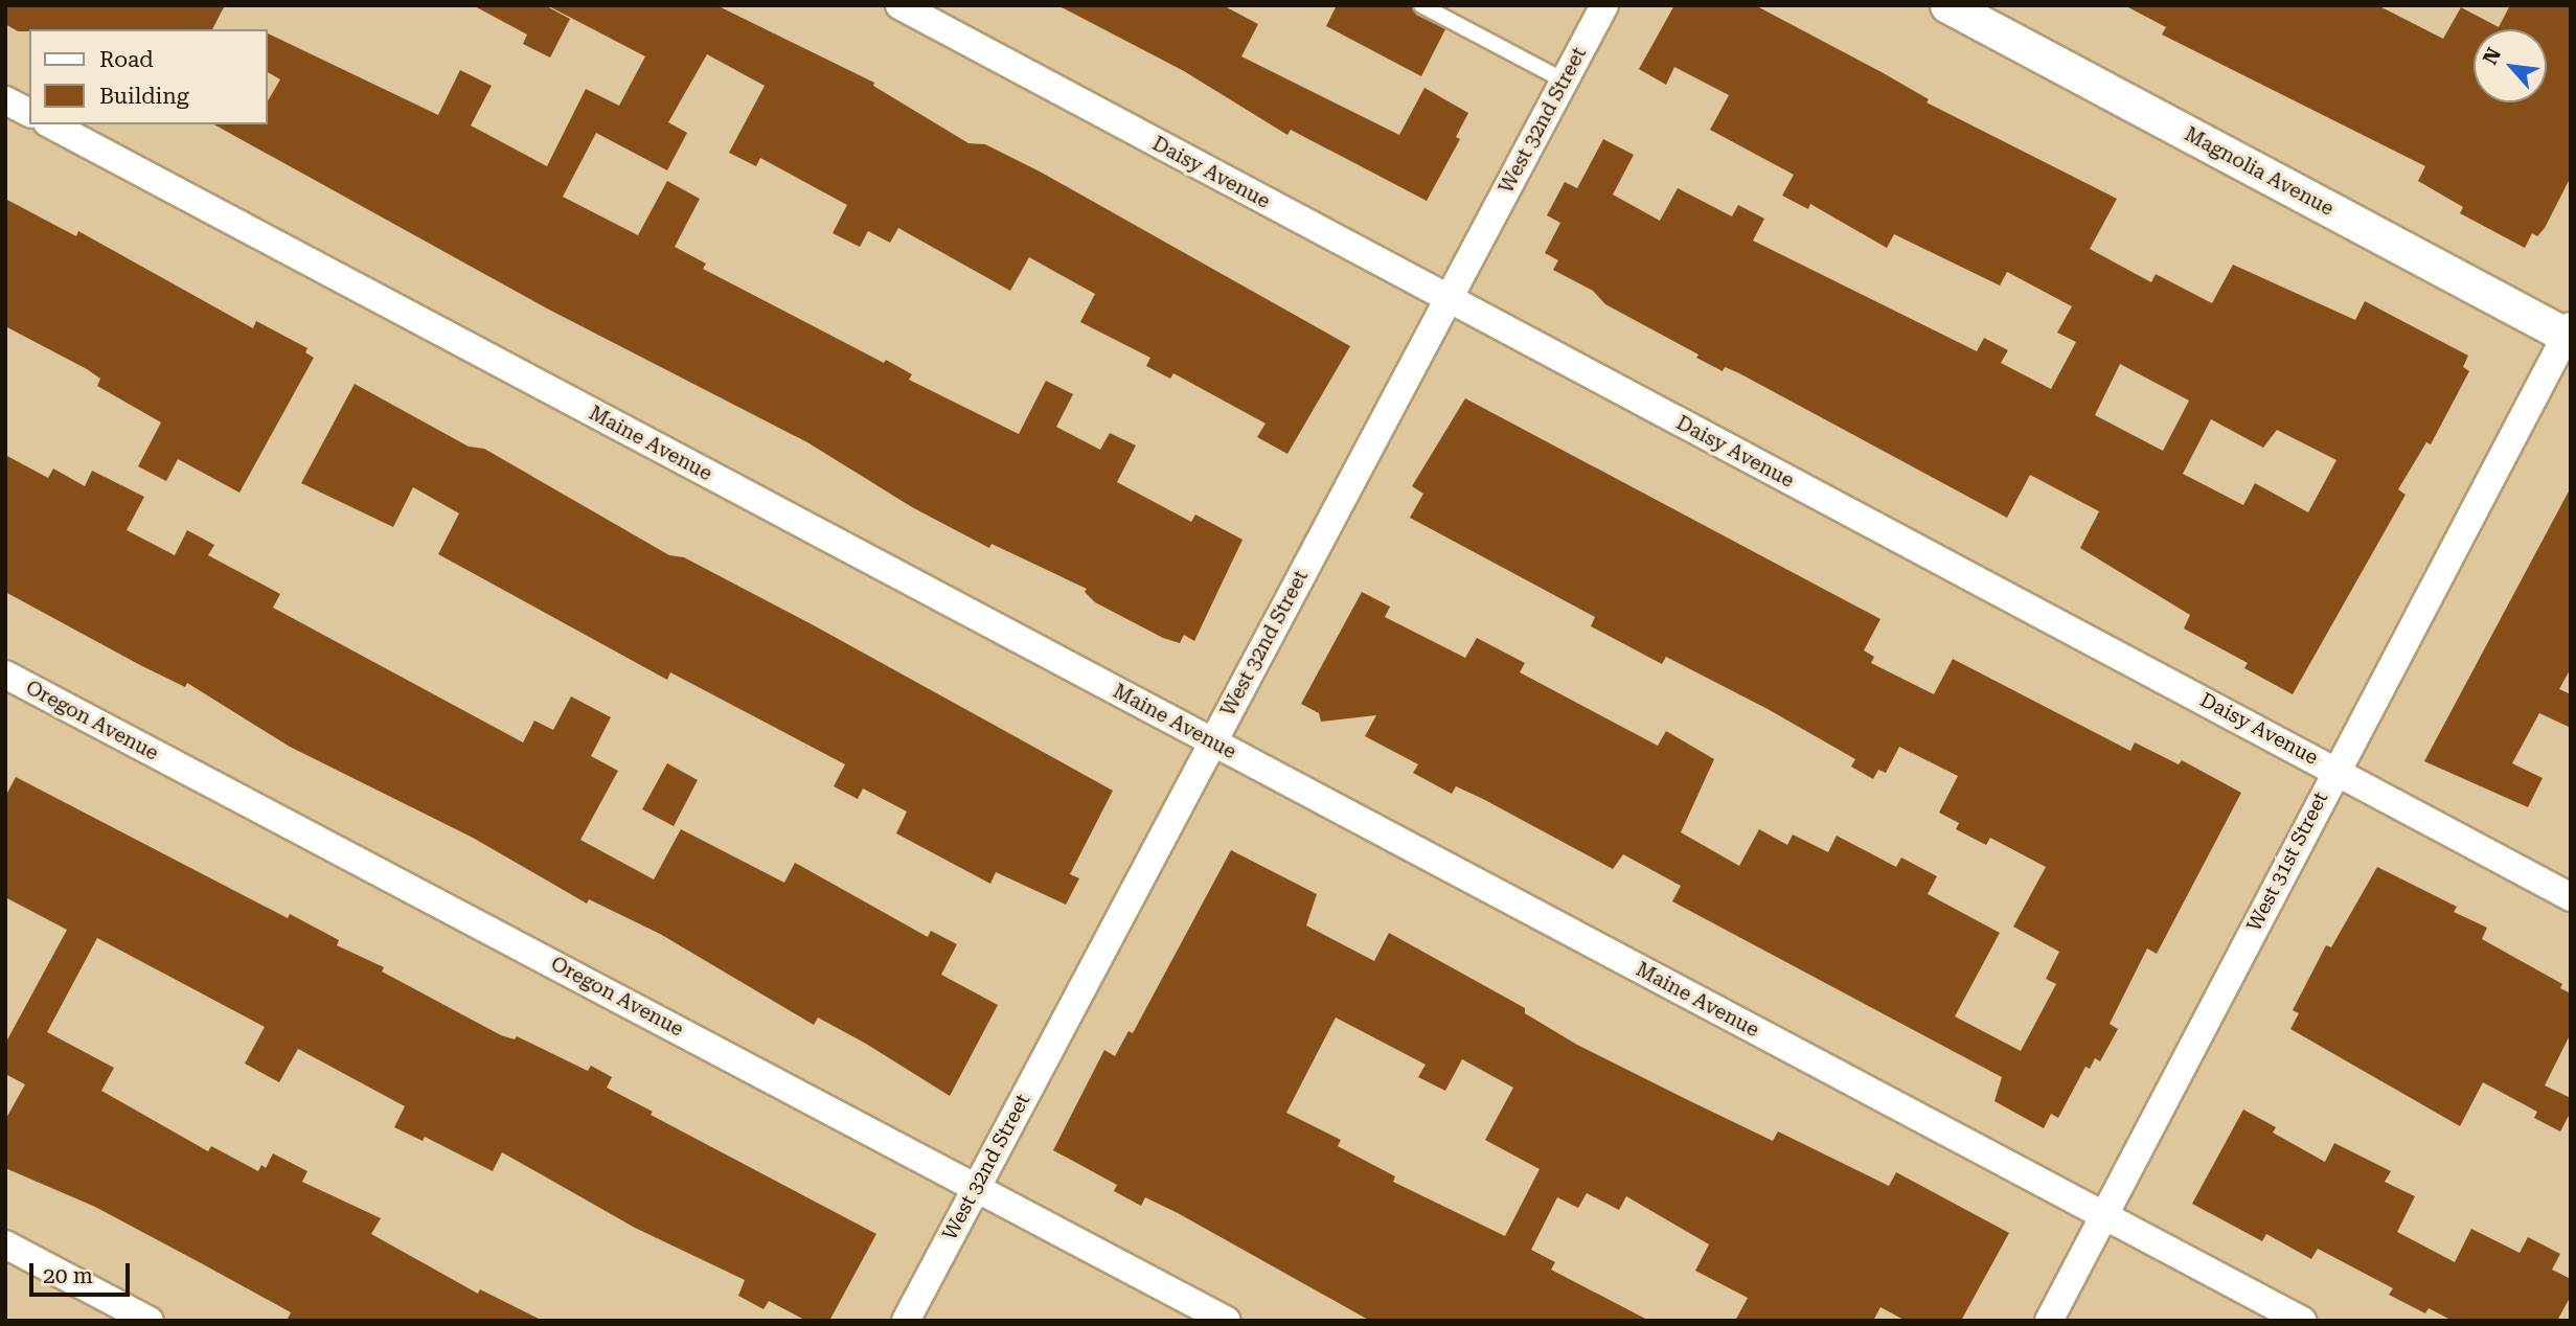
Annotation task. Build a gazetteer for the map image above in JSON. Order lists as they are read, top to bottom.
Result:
{
  "streets": {
    "street": [
      "West 32nd Street",
      "Magnolia Avenue",
      "Daisy Avenue",
      "Maine Avenue",
      "Oregon Avenue",
      "West 31st Street"
    ]
  },
  "crossings": [
    ["West 32nd Street", "Daisy Avenue"],
    ["West 32nd Street", "Maine Avenue"],
    ["West 32nd Street", "Oregon Avenue"],
    ["Magnolia Avenue", "West 31st Street"],
    ["Daisy Avenue", "West 31st Street"],
    ["Maine Avenue", "West 31st Street"]
  ],
  "legend": ["Road", "Building"],
  "scale_bar": "20 m",
  "north": "top left"
}
